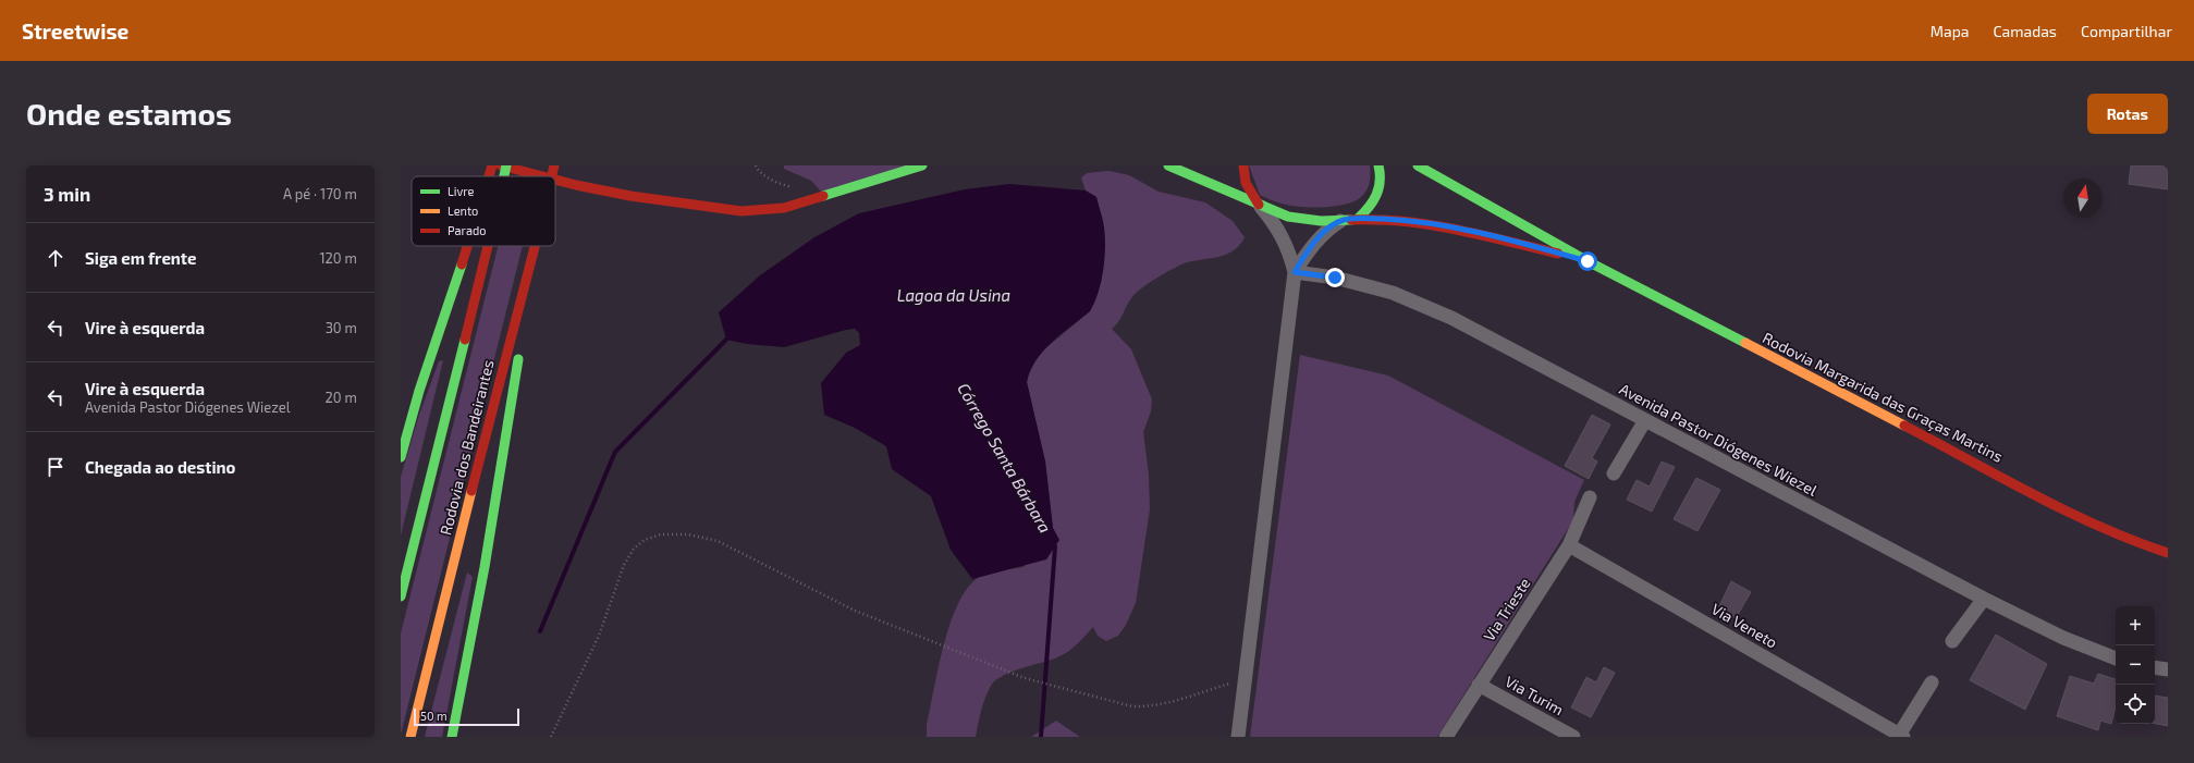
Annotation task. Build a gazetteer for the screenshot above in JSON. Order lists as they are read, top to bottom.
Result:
{
  "streets": {
    "main road": ["Rodovia Margarida das Graças Martins", "Rodovia dos Bandeirantes"],
    "street": [
      "Avenida Pastor Diógenes Wiezel",
      "Via Trieste",
      "Via Veneto",
      "Via Turim"
    ]
  },
  "crossings": [
    ["Via Trieste", "Via Veneto"],
    ["Via Trieste", "Via Turim"]
  ],
  "water": ["Lagoa da Usina", "Córrego Santa Bárbara"],
  "legend": ["Livre", "Lento", "Parado"],
  "scale_bar": "50 m",
  "north": "top",
  "page": {
    "header": "Streetwise",
    "nav": ["Mapa", "Camadas", "Compartilhar"],
    "buttons": "Rotas",
    "title": "Onde estamos",
    "heading": ["3 min", "A pé · 170 m"],
    "list": [
      ["Siga em frente", "120 m"],
      ["Vire à esquerda", "30 m"],
      ["Vire à esquerda", "Avenida Pastor Diógenes Wiezel", "20 m"],
      "Chegada ao destino"
    ],
    "map_buttons": ["+", "−"],
    "scale": "50 m"
  }
}
